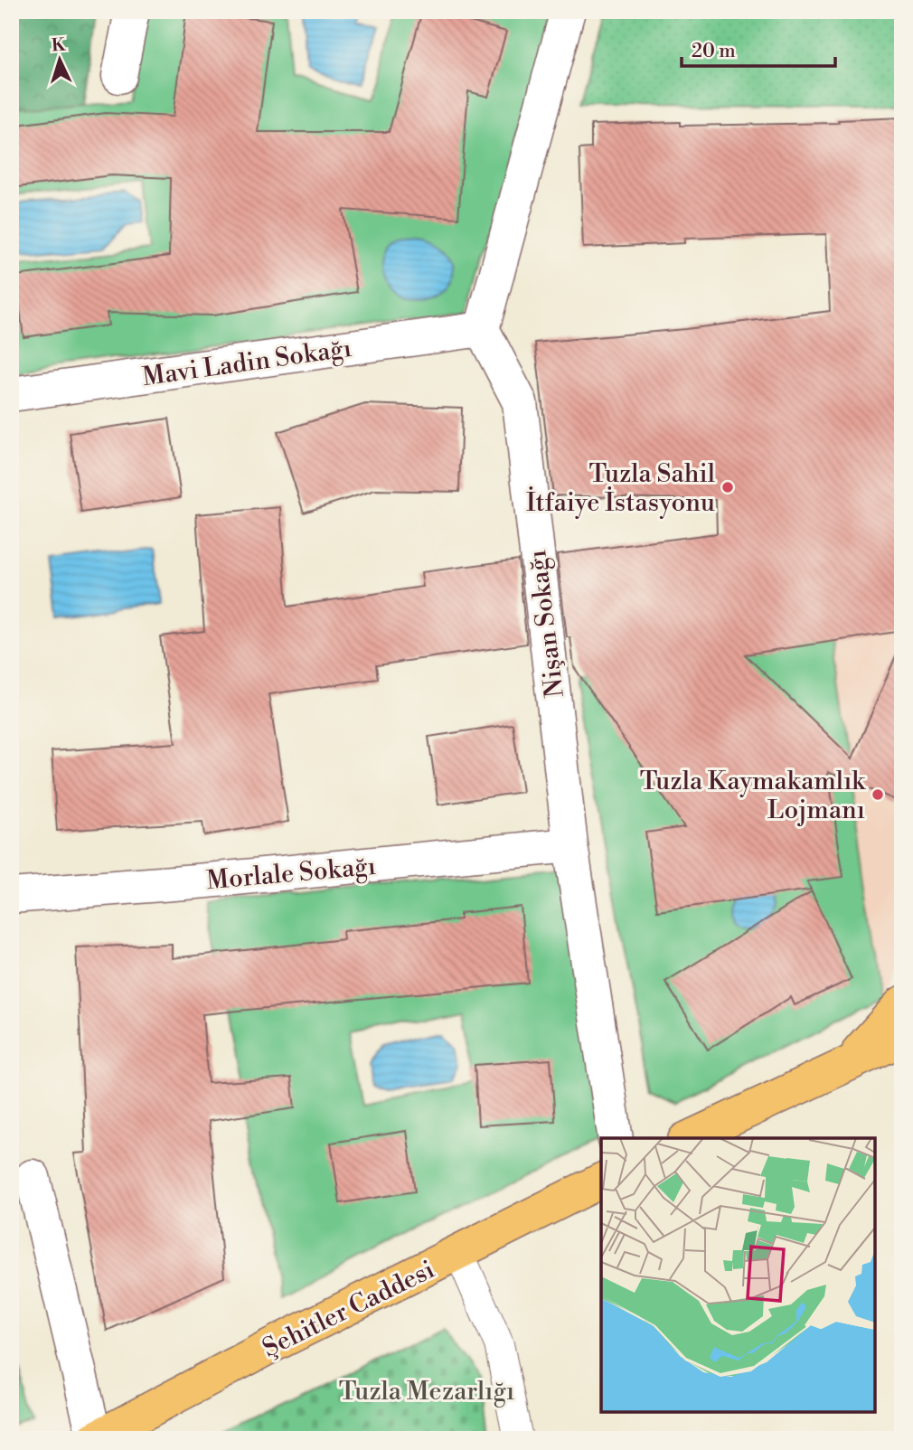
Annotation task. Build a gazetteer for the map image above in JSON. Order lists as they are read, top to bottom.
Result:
{
  "streets": {
    "main road": ["Şehitler Caddesi"],
    "street": ["Mavi Ladin Sokağı", "Nişan Sokağı", "Morlale Sokağı"]
  },
  "crossings": [
    ["Mavi Ladin Sokağı", "Nişan Sokağı"],
    ["Nişan Sokağı", "Morlale Sokağı"]
  ],
  "parks": ["Tuzla Mezarlığı"],
  "places": ["Tuzla Sahil İtfaiye İstasyonu", "Tuzla Kaymakamlık Lojmanı"],
  "scale_bar": "20 m",
  "north": "top"
}
